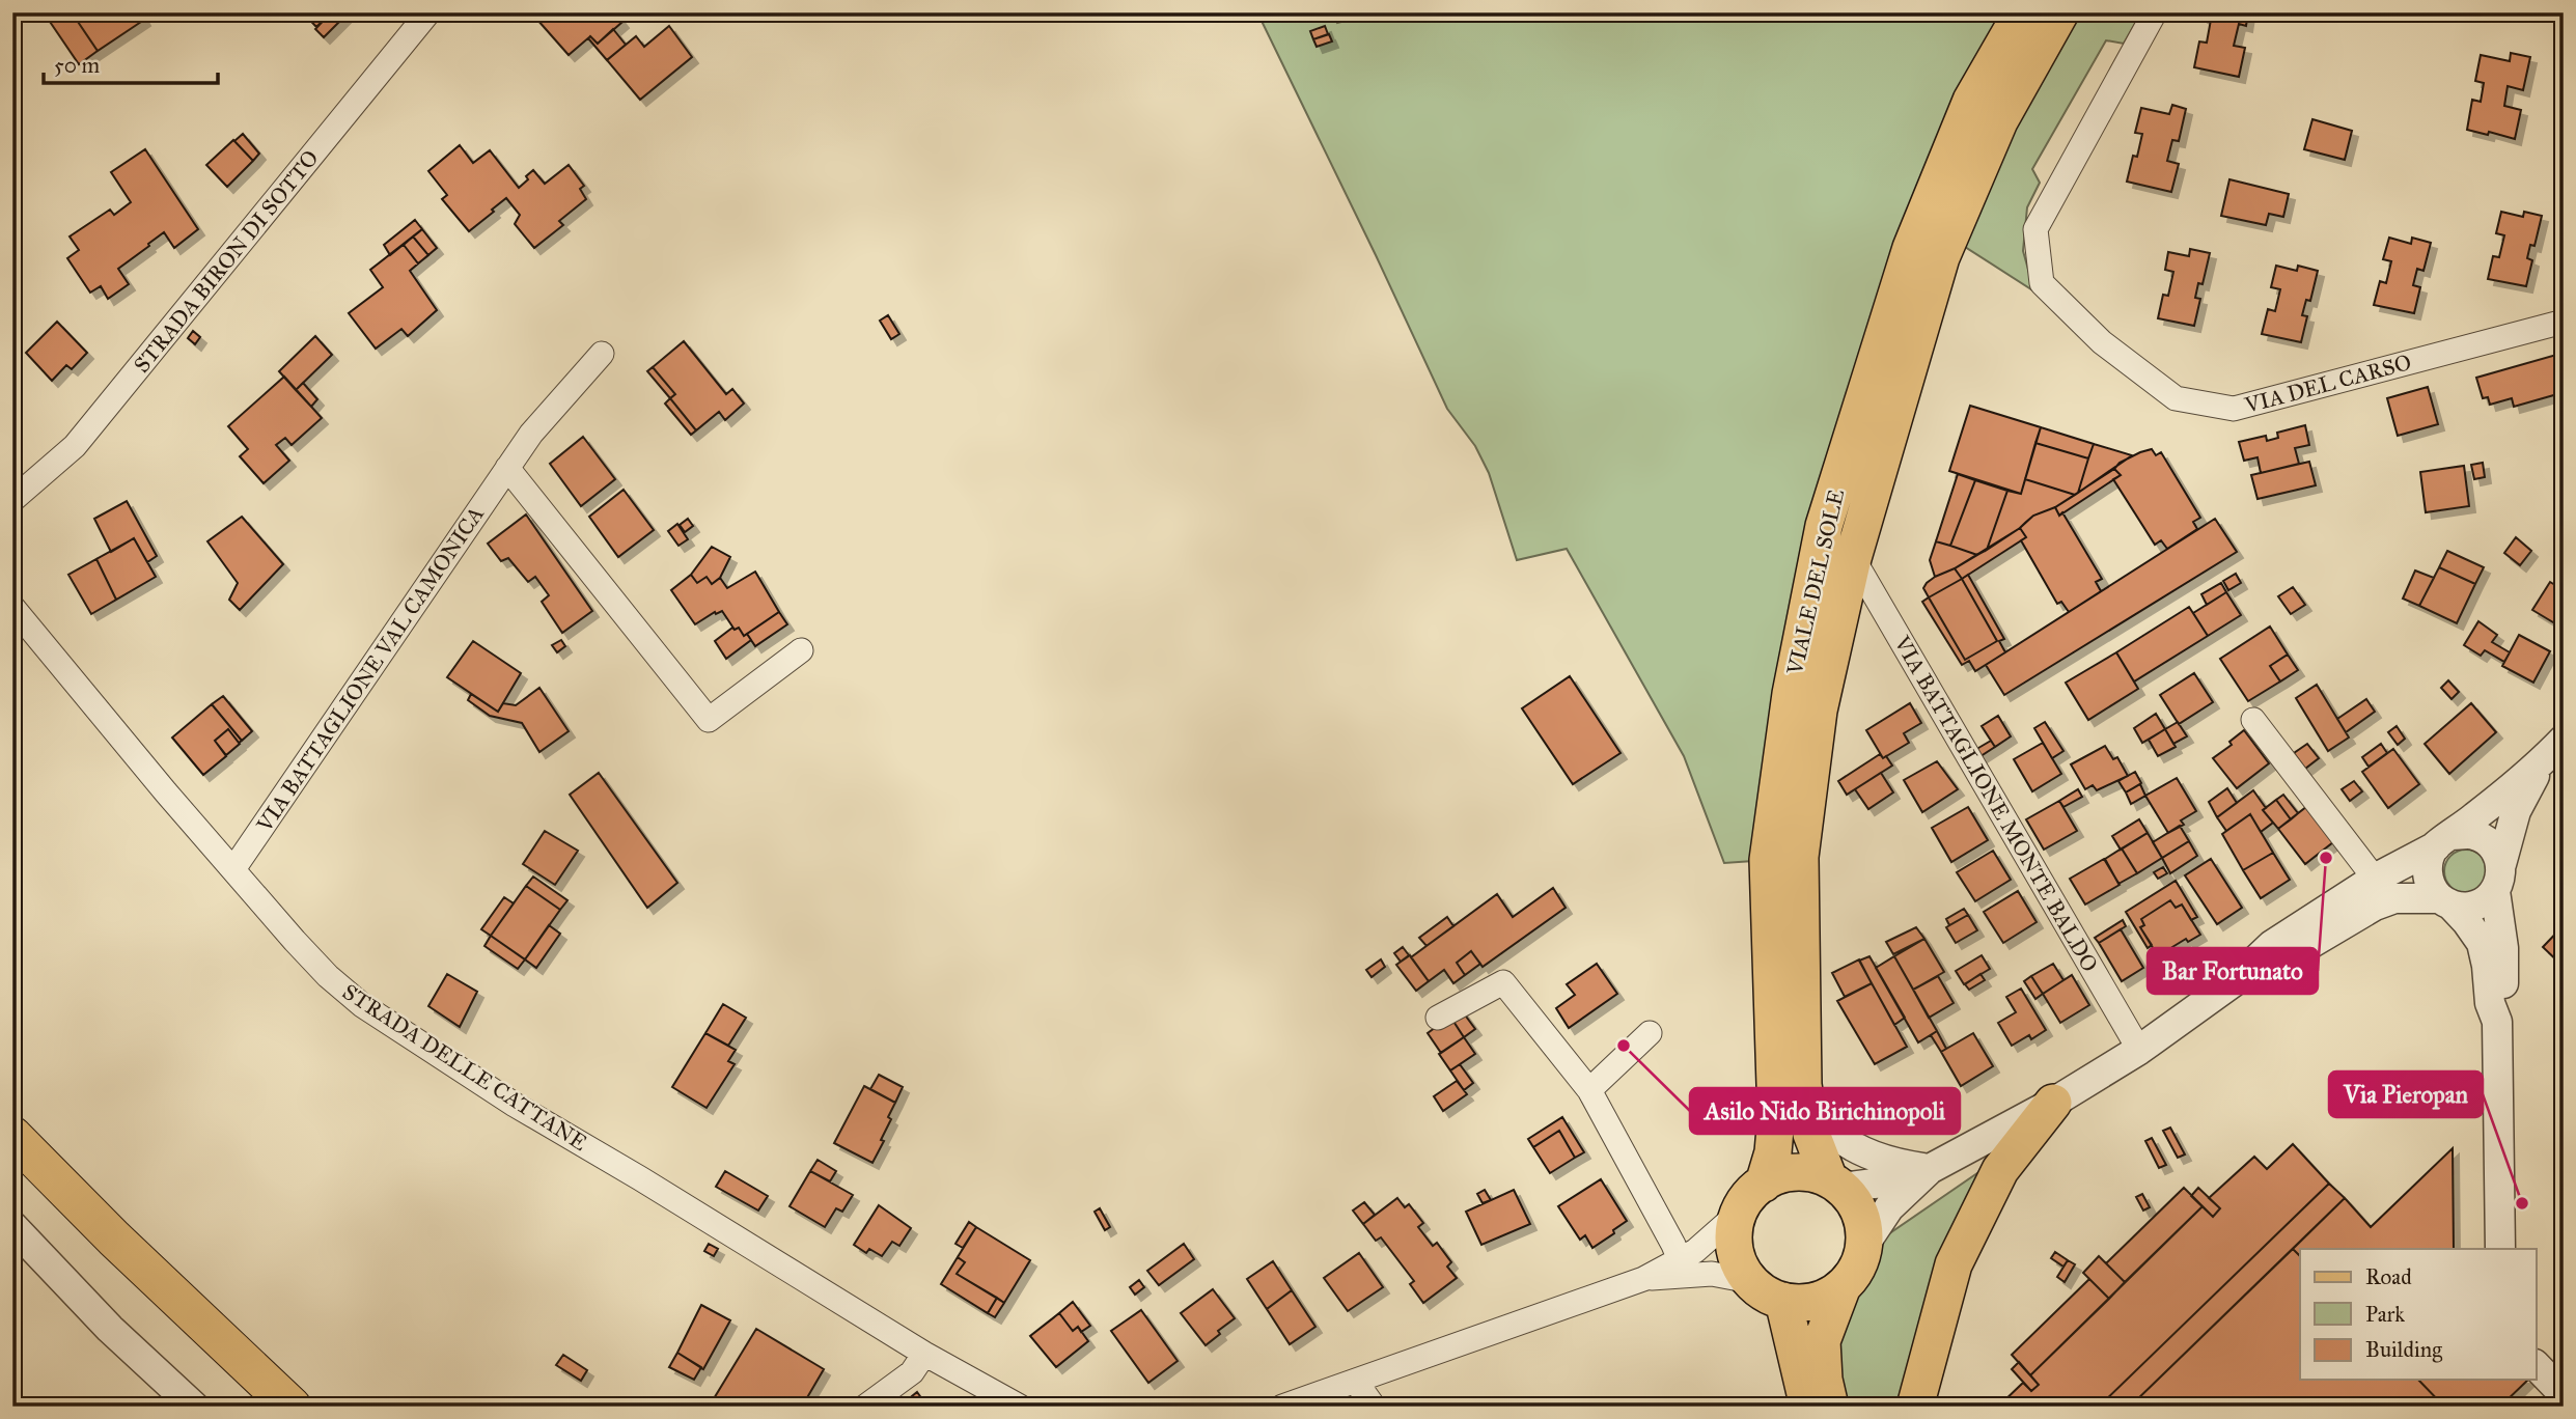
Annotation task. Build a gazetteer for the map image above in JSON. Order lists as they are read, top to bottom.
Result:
{
  "streets": {
    "main road": ["VIALE DEL SOLE"],
    "street": [
      "STRADA BIRON DI SOTTO",
      "VIA DEL CARSO",
      "VIA BATTAGLIONE VAL CAMONICA",
      "VIA BATTAGLIONE MONTE BALDO",
      "STRADA DELLE CATTANE"
    ]
  },
  "crossings": [
    ["VIALE DEL SOLE", "VIA BATTAGLIONE MONTE BALDO"],
    ["VIA BATTAGLIONE VAL CAMONICA", "STRADA DELLE CATTANE"]
  ],
  "places": ["Bar Fortunato", "Asilo Nido Birichinopoli", "Via Pieropan"],
  "legend": ["Road", "Park", "Building"],
  "scale_bar": "50 m"
}
